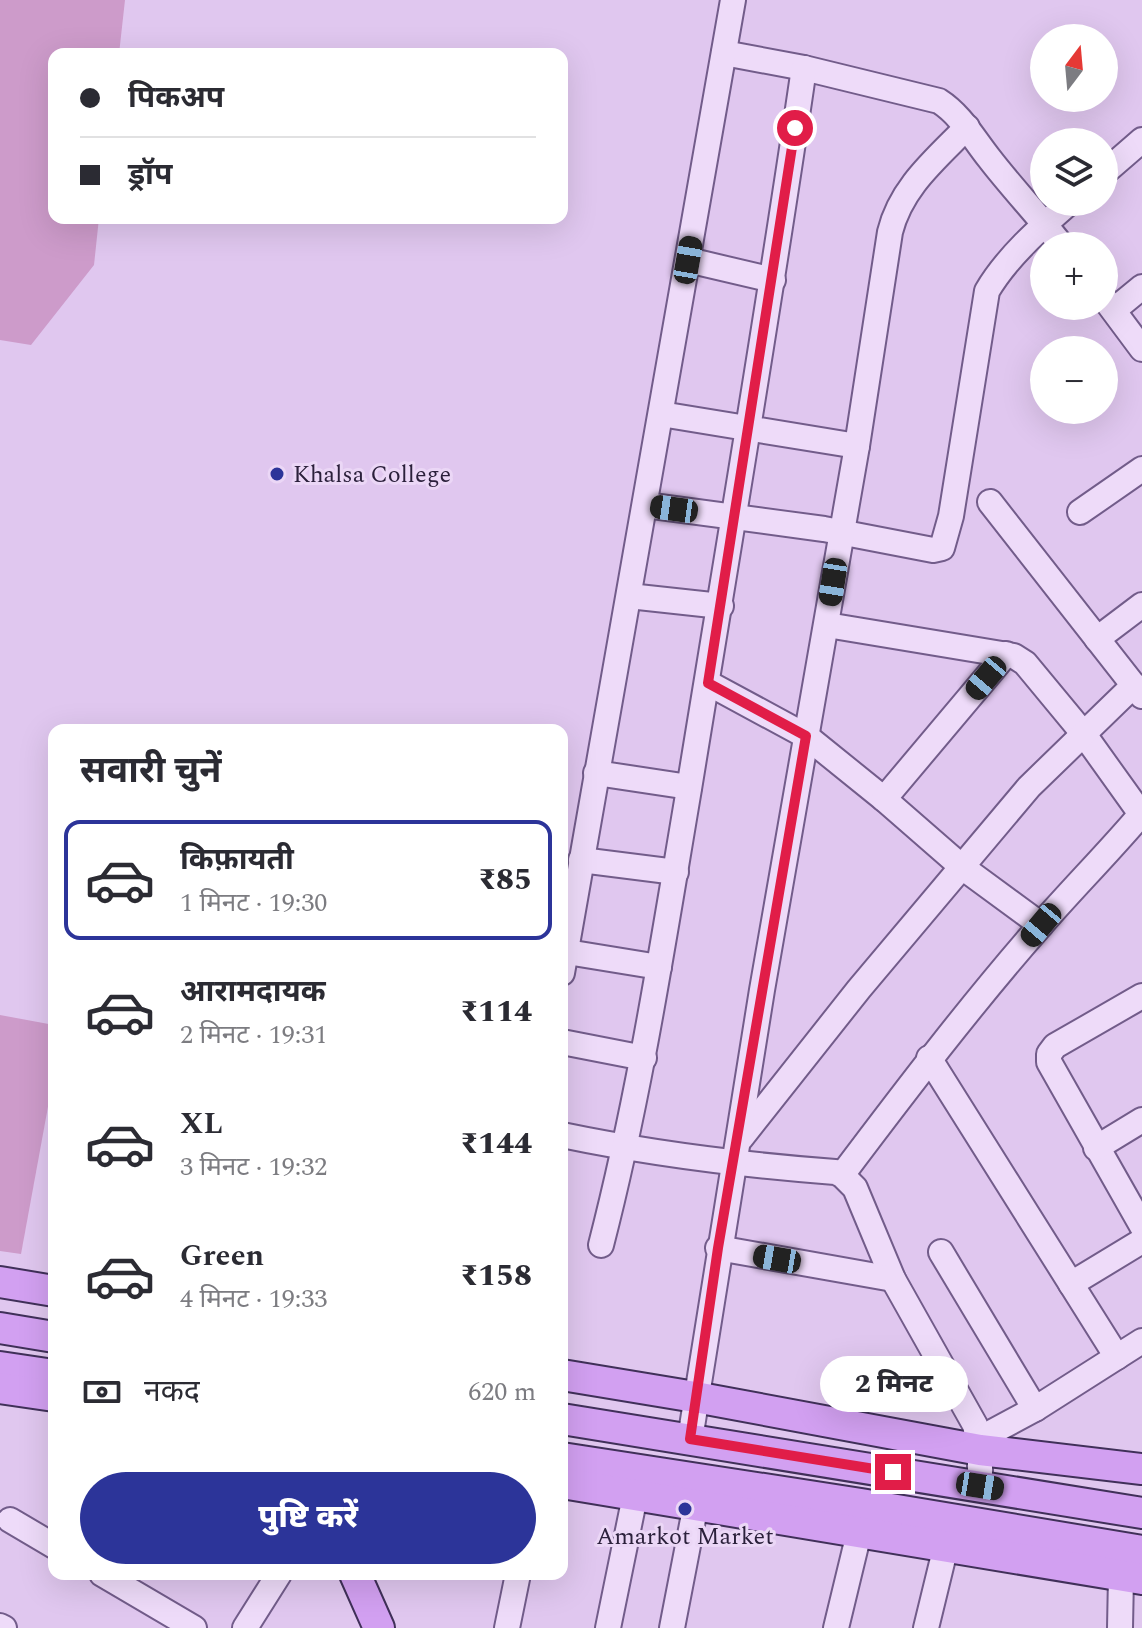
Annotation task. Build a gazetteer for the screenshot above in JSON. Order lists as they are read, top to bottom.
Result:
{
  "places": ["Khalsa College", "Amarkot Market"],
  "north": "top",
  "page": {
    "map_buttons": ["+", "−"],
    "banner": ["पिकअप", "ड्रॉप"],
    "heading": "सवारी चुनें",
    "list": [
      {
        "name": "किफ़ायती",
        "note": "1 मिनट · 19:30",
        "value": "₹85"
      },
      {
        "name": "आरामदायक",
        "note": "2 मिनट · 19:31",
        "value": "₹114"
      },
      {
        "name": "XL",
        "note": "3 मिनट · 19:32",
        "value": "₹144"
      },
      {
        "name": "Green",
        "note": "4 मिनट · 19:33",
        "value": "₹158"
      }
    ],
    "pay": ["नकद", "620 m"],
    "bubble": "2 मिनट",
    "buttons": "पुष्टि करें"
  }
}
